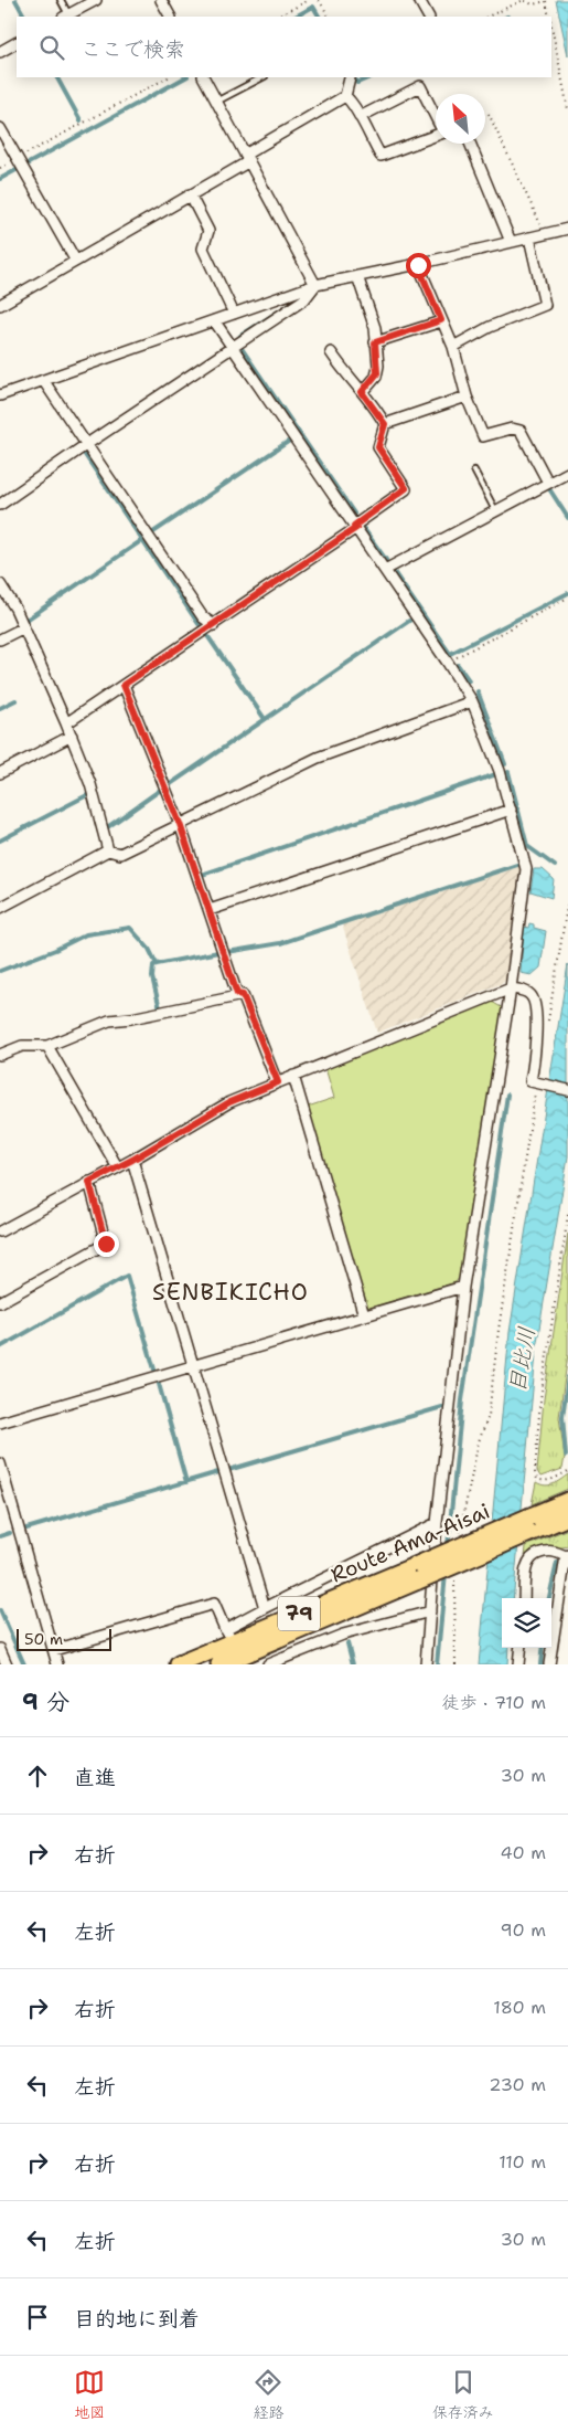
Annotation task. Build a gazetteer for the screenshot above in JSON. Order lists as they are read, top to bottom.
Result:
{
  "streets": {
    "main road": ["Route Ama-Aisai", "79"]
  },
  "districts": ["SENBIKICHO"],
  "water": ["目比川"],
  "scale_bar": "50 m",
  "north": "top left",
  "page": {
    "search": "ここで検索",
    "scale": "50 m",
    "heading": ["9 分", "徒歩 · 710 m"],
    "list": [
      ["直進", "30 m"],
      ["右折", "40 m"],
      ["左折", "90 m"],
      ["右折", "180 m"],
      ["左折", "230 m"],
      ["右折", "110 m"],
      ["左折", "30 m"],
      "目的地に到着"
    ],
    "nav": ["地図", "経路", "保存済み"]
  }
}
